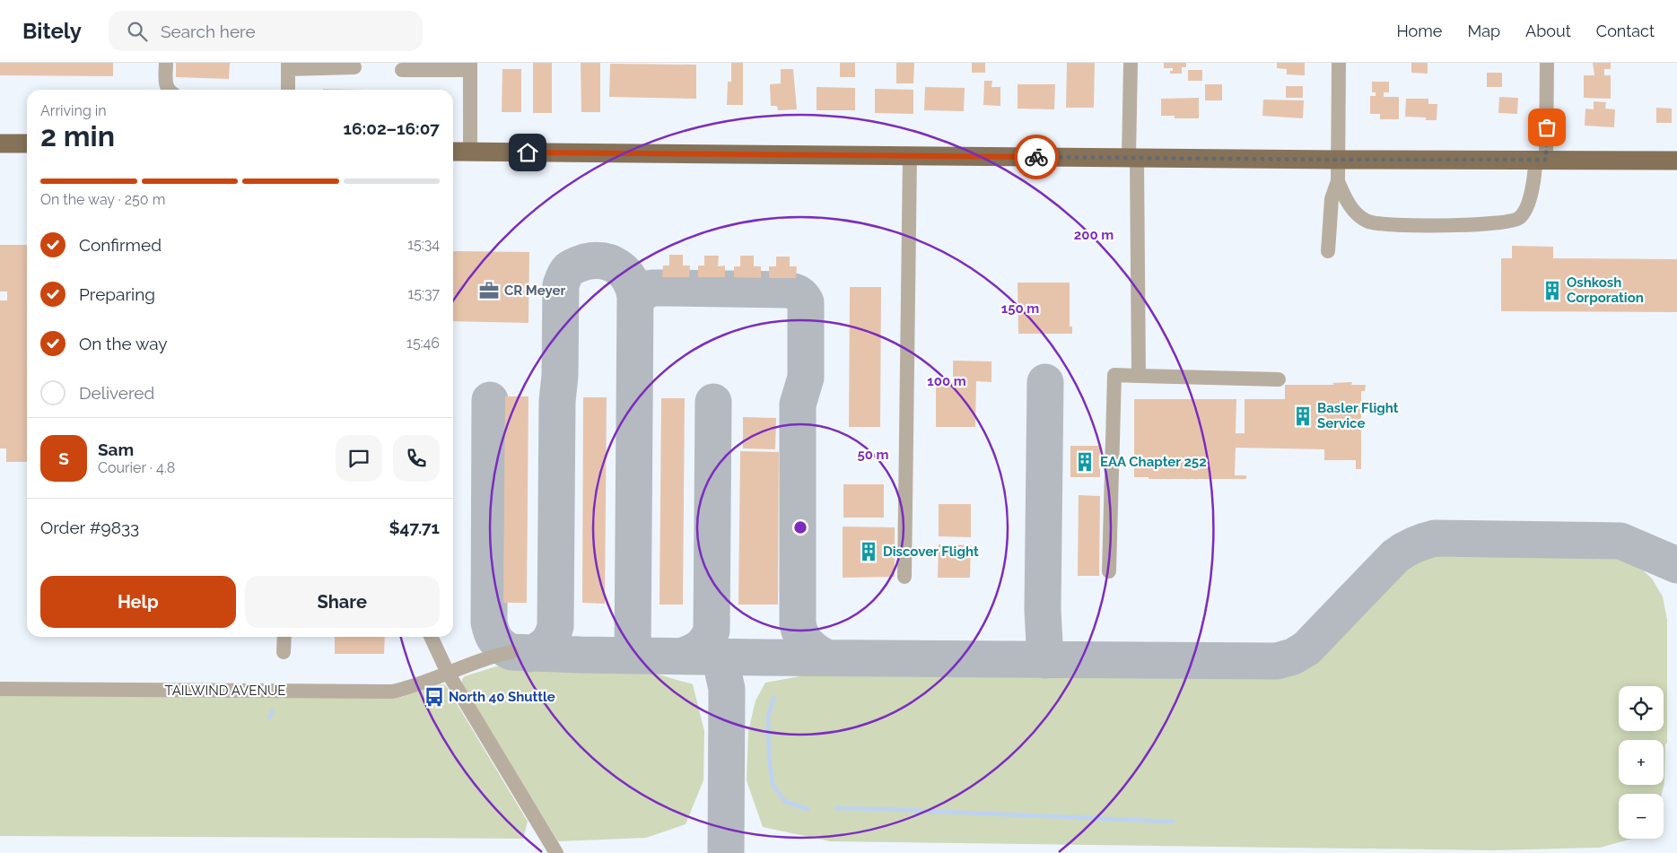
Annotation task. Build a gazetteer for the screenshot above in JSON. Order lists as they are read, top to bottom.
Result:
{
  "streets": {
    "street": ["TAILWIND AVENUE"]
  },
  "places": {
    "office": ["CR Meyer"],
    "building": [
      "Oshkosh Corporation",
      "Basler Flight Service",
      "EAA Chapter 252",
      "Discover Flight"
    ],
    "bus stop": ["North 40 Shuttle"]
  },
  "page": {
    "header": "Bitely",
    "search": "Search here",
    "nav": [
      "Home",
      "Map",
      "About",
      "Contact"
    ],
    "heading": ["2 min", "Arriving in", "16:02–16:07"],
    "panel": [
      "Sam",
      "Courier · 4.8",
      "Order #9833",
      "$47.71"
    ],
    "bar": "On the way · 250 m",
    "list": [
      ["Confirmed", "15:34"],
      ["Preparing", "15:37"],
      ["On the way", "15:46"],
      "Delivered"
    ],
    "round": "S",
    "buttons": ["Help", "Share"],
    "map_buttons": ["+", "−"]
  },
  "rings": [
    "200 m",
    "150 m",
    "100 m",
    "50 m"
  ]
}
